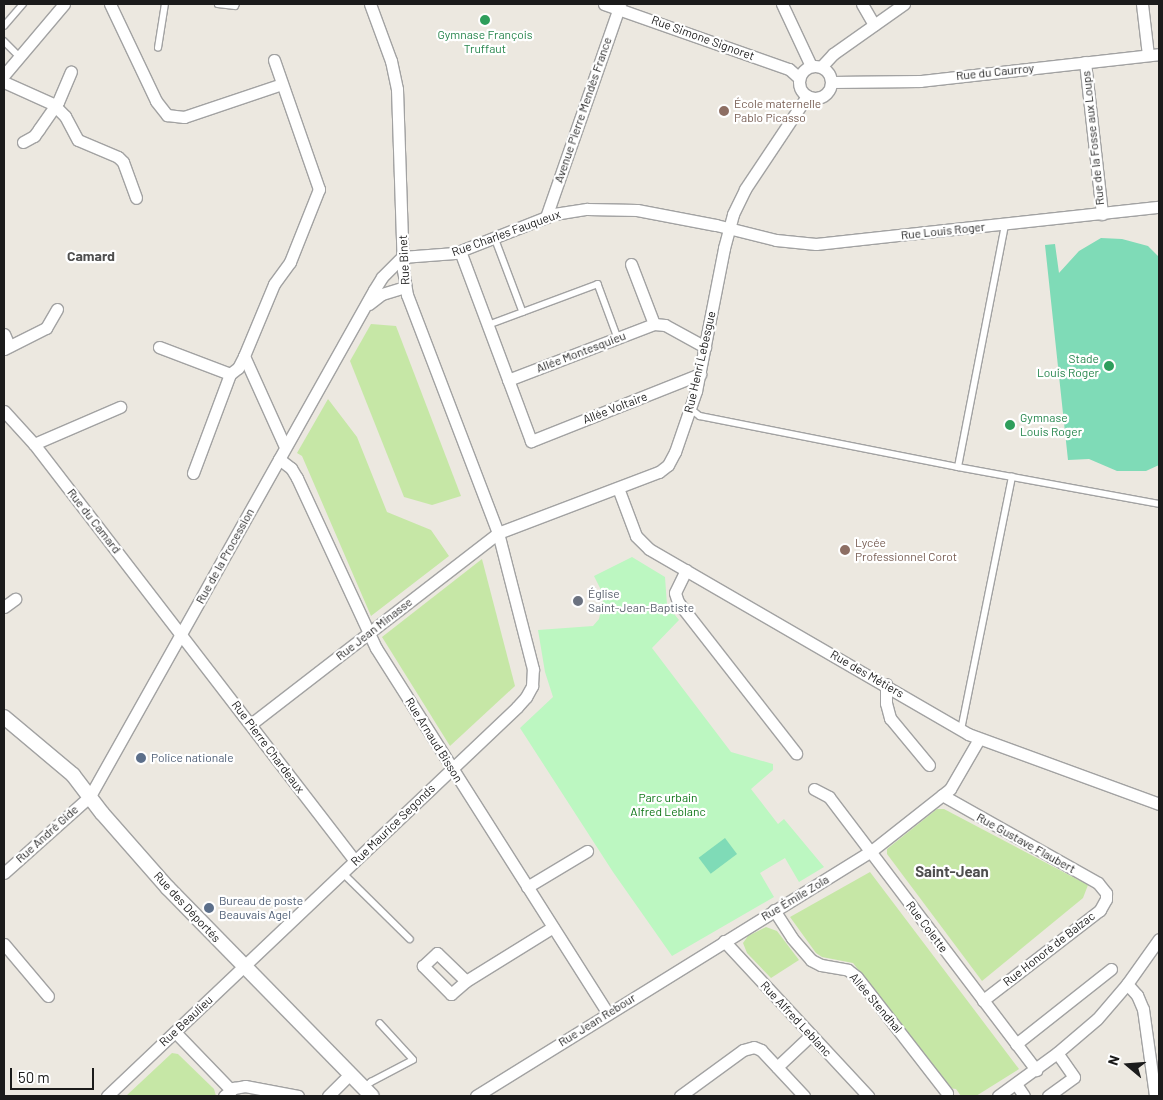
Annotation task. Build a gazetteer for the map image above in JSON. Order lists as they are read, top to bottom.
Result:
{
  "streets": {
    "street": [
      "Rue Simone Signoret",
      "Rue du Caurroy",
      "Avenue Pierre Mendès France",
      "Rue de la Fosse aux Loups",
      "Rue Louis Roger",
      "Rue Charles Fauqueux",
      "Rue Binet",
      "Allée Montesquieu",
      "Rue Henri Lebesgue",
      "Allée Voltaire",
      "Rue du Camard",
      "Rue de la Procession",
      "Rue Jean Minasse",
      "Rue des Métiers",
      "Rue Arnaud Bisson",
      "Rue Pierre Chardeaux",
      "Rue Maurice Segonds",
      "Rue André Gide",
      "Rue Gustave Flaubert",
      "Rue Émile Zola",
      "Rue des Déportés",
      "Rue Colette",
      "Rue Honoré de Balzac",
      "Allée Stendhal",
      "Rue Alfred Leblanc",
      "Rue Jean Rebour",
      "Rue Beaulieu"
    ]
  },
  "crossings": [
    ["Rue Simone Signoret", "Rue du Caurroy"],
    ["Rue Simone Signoret", "Avenue Pierre Mendès France"],
    ["Rue Simone Signoret", "Rue Henri Lebesgue"],
    ["Rue du Caurroy", "Rue de la Fosse aux Loups"],
    ["Rue du Caurroy", "Rue Henri Lebesgue"],
    ["Avenue Pierre Mendès France", "Rue Charles Fauqueux"],
    ["Rue de la Fosse aux Loups", "Rue Louis Roger"],
    ["Rue Louis Roger", "Rue Charles Fauqueux"],
    ["Rue Louis Roger", "Rue Henri Lebesgue"],
    ["Rue Charles Fauqueux", "Rue Binet"],
    ["Rue Charles Fauqueux", "Rue Henri Lebesgue"],
    ["Rue Charles Fauqueux", "Rue de la Procession"],
    ["Rue Binet", "Rue Henri Lebesgue"],
    ["Rue Binet", "Rue de la Procession"],
    ["Rue Binet", "Rue Jean Minasse"],
    ["Rue Binet", "Rue Maurice Segonds"],
    ["Allée Montesquieu", "Allée Voltaire"],
    ["Rue Henri Lebesgue", "Allée Voltaire"],
    ["Rue Henri Lebesgue", "Rue Jean Minasse"],
    ["Rue Henri Lebesgue", "Rue des Métiers"],
    ["Rue Henri Lebesgue", "Rue Maurice Segonds"],
    ["Rue du Camard", "Rue de la Procession"],
    ["Rue du Camard", "Rue Pierre Chardeaux"],
    ["Rue de la Procession", "Rue Arnaud Bisson"],
    ["Rue de la Procession", "Rue Pierre Chardeaux"],
    ["Rue de la Procession", "Rue André Gide"],
    ["Rue de la Procession", "Rue des Déportés"],
    ["Rue Jean Minasse", "Rue Arnaud Bisson"],
    ["Rue Jean Minasse", "Rue Pierre Chardeaux"],
    ["Rue Jean Minasse", "Rue Maurice Segonds"],
    ["Rue des Métiers", "Rue Émile Zola"],
    ["Rue Arnaud Bisson", "Rue Maurice Segonds"],
    ["Rue Arnaud Bisson", "Rue Jean Rebour"],
    ["Rue Pierre Chardeaux", "Rue Maurice Segonds"],
    ["Rue Maurice Segonds", "Rue des Déportés"],
    ["Rue Maurice Segonds", "Rue Beaulieu"],
    ["Rue André Gide", "Rue des Déportés"],
    ["Rue Gustave Flaubert", "Rue Émile Zola"],
    ["Rue Gustave Flaubert", "Rue Honoré de Balzac"],
    ["Rue Émile Zola", "Rue Colette"],
    ["Rue Émile Zola", "Allée Stendhal"],
    ["Rue Émile Zola", "Rue Alfred Leblanc"],
    ["Rue Émile Zola", "Rue Jean Rebour"],
    ["Rue des Déportés", "Rue Beaulieu"],
    ["Rue Colette", "Rue Honoré de Balzac"],
    ["Rue Alfred Leblanc", "Rue Jean Rebour"]
  ],
  "districts": ["Camard", "Saint-Jean"],
  "parks": ["Parc urbain Alfred Leblanc"],
  "places": [
    "Gymnase François Truffaut",
    "École maternelle Pablo Picasso",
    "Stade Louis Roger",
    "Gymnase Louis Roger",
    "Lycée Professionnel Corot",
    "Église Saint-Jean-Baptiste",
    "Police nationale",
    "Bureau de poste Beauvais Agel"
  ],
  "scale_bar": "50 m",
  "north": "left"
}
